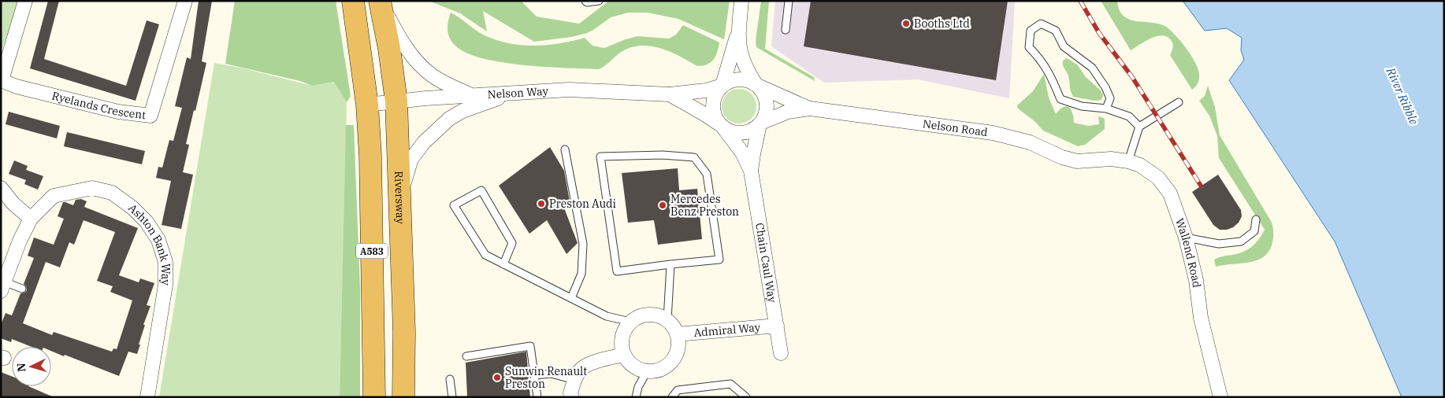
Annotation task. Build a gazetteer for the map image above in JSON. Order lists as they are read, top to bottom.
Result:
{
  "streets": {
    "highway": ["Riversway", "A583"],
    "street": [
      "Nelson Way",
      "Ryelands Crescent",
      "Nelson Road",
      "Ashton Bank Way",
      "Wallend Road",
      "Chain Caul Way",
      "Admiral Way"
    ]
  },
  "crossings": [
    ["Nelson Way", "Nelson Road"],
    ["Nelson Way", "Riversway"],
    ["Nelson Way", "Chain Caul Way"],
    ["Nelson Road", "Wallend Road"],
    ["Nelson Road", "Chain Caul Way"],
    ["Chain Caul Way", "Admiral Way"]
  ],
  "water": ["River Ribble"],
  "places": [
    "Booths Ltd",
    "Preston Audi",
    "Mercedes Benz Preston",
    "Sunwin Renault Preston"
  ],
  "north": "left"
}
